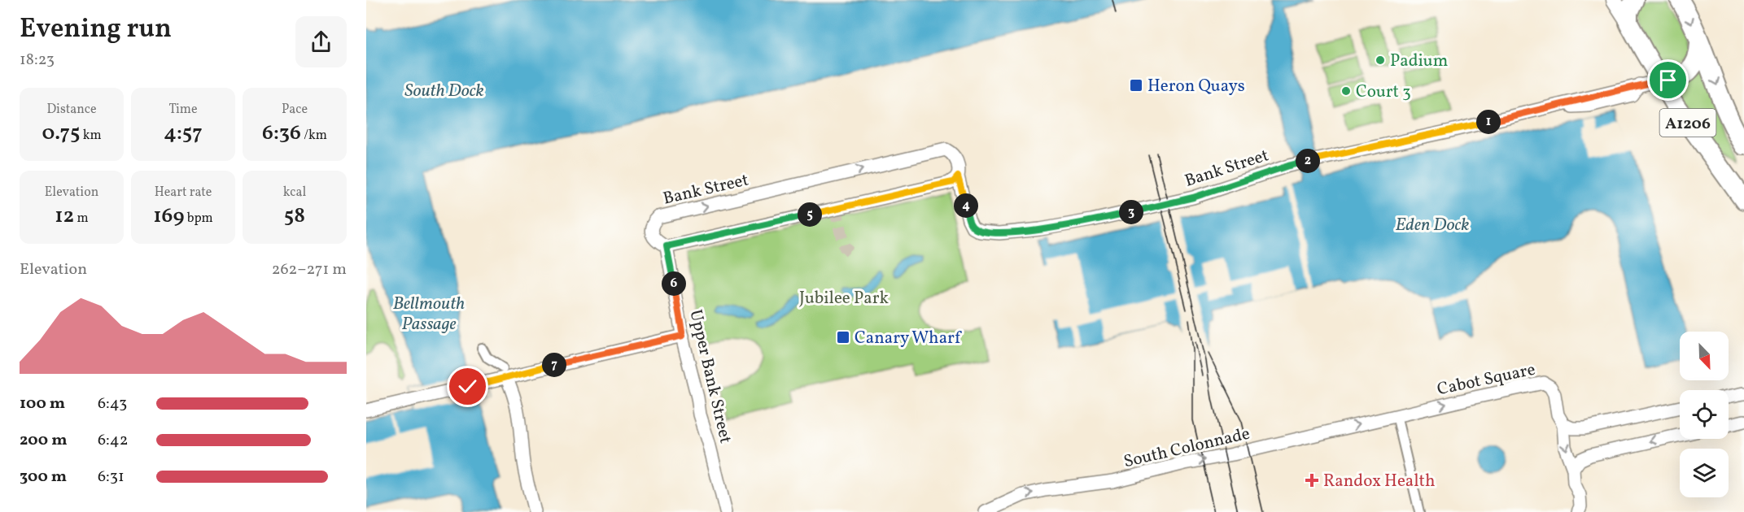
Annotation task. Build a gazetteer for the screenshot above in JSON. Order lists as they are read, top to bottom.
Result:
{
  "streets": {
    "main road": ["A1206"],
    "street": [
      "Bank Street",
      "Upper Bank Street",
      "Cabot Square",
      "South Colonnade"
    ]
  },
  "crossings": [
    ["A1206", "Bank Street"],
    ["Bank Street", "Upper Bank Street"],
    ["Cabot Square", "South Colonnade"]
  ],
  "one_way": ["South Colonnade"],
  "water": ["South Dock", "Eden Dock", "Bellmouth Passage"],
  "parks": ["Jubilee Park"],
  "places": {
    "other": ["Padium", "Court 3"],
    "transit": ["Heron Quays", "Canary Wharf"],
    "health": ["Randox Health"]
  },
  "north": "bottom right",
  "page": {
    "heading": ["Evening run", "18:23"],
    "stats": [
      ["Distance", "0.75 km"],
      ["Time", "4:57"],
      ["Pace", "6:36 /km"],
      ["Elevation", "12 m"],
      ["Heart rate", "169 bpm"],
      ["kcal", "58"]
    ],
    "pins": [
      "1",
      "2",
      "4",
      "3",
      "5",
      "6",
      "7"
    ],
    "chart": ["Elevation", "262–271 m"],
    "list": [
      {
        "name": "100 m",
        "note": "6:43"
      },
      {
        "name": "200 m",
        "note": "6:42"
      },
      {
        "name": "300 m",
        "note": "6:31"
      }
    ]
  }
}
